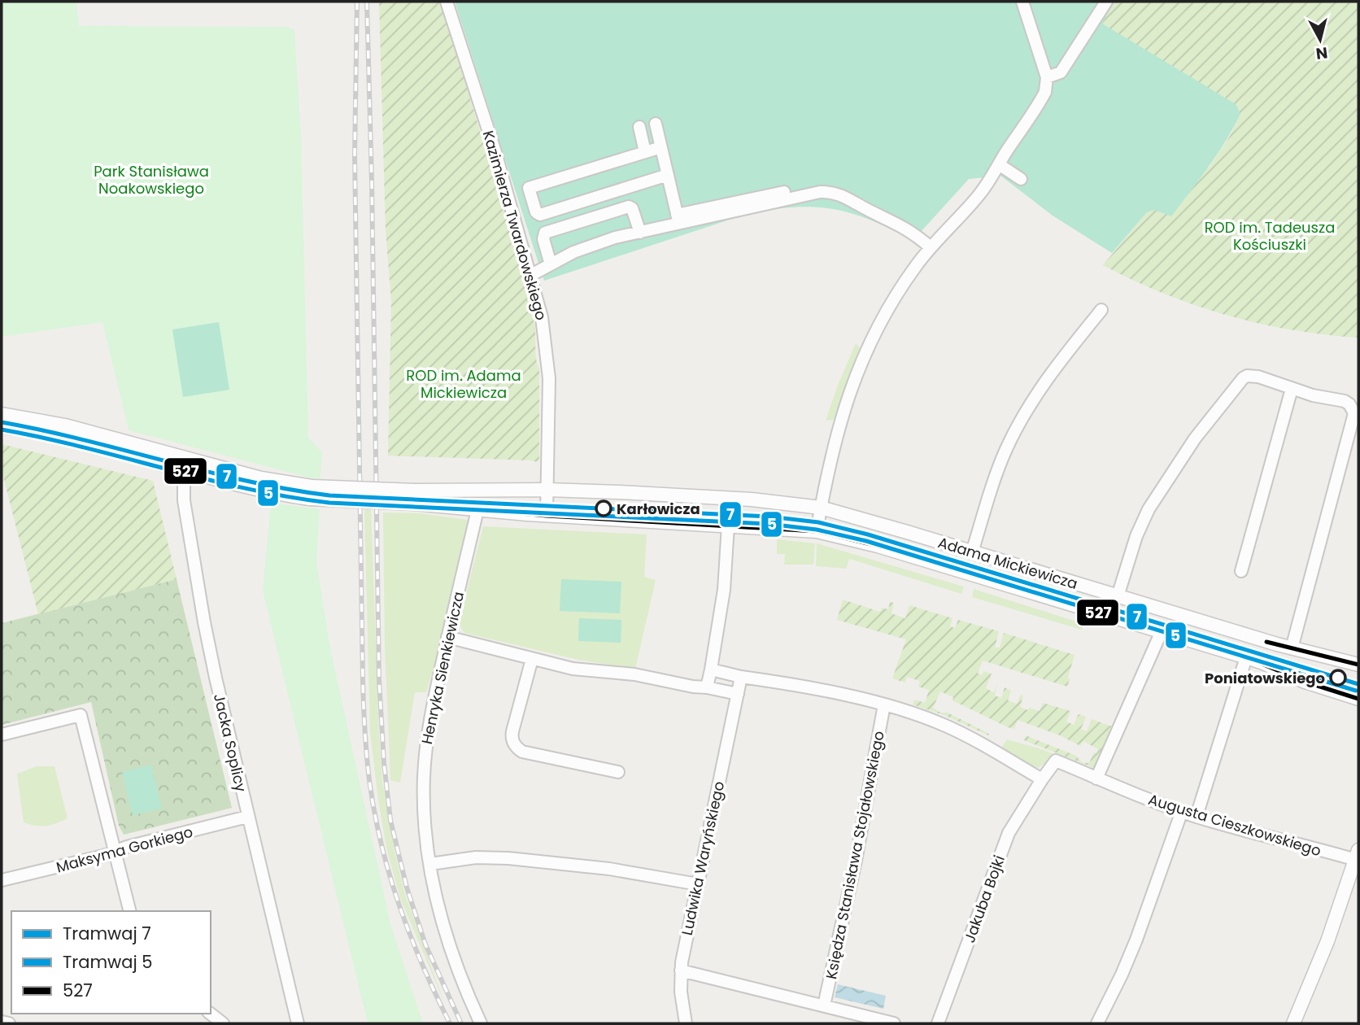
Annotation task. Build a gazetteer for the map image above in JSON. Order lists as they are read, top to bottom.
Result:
{
  "streets": {
    "street": [
      "Kazimierza Twardowskiego",
      "Adama Mickiewicza",
      "Henryka Sienkiewicza",
      "Jacka Soplicy",
      "Augusta Cieszkowskiego",
      "Maksyma Gorkiego",
      "Księdza Stanisława Stojałowskiego",
      "Ludwika Waryńskiego",
      "Jakuba Bojki"
    ]
  },
  "crossings": [
    ["Kazimierza Twardowskiego", "Adama Mickiewicza"],
    ["Adama Mickiewicza", "Henryka Sienkiewicza"],
    ["Adama Mickiewicza", "Jacka Soplicy"],
    ["Jacka Soplicy", "Maksyma Gorkiego"],
    ["Augusta Cieszkowskiego", "Jakuba Bojki"]
  ],
  "parks": ["Park Stanisława Noakowskiego", "ROD im. Tadeusza Kościuszki", "ROD im. Adama Mickiewicza"],
  "places": ["Karłowicza", "Poniatowskiego"],
  "lines": ["tram line 7", "transit line 527", "tram line 5"],
  "legend": ["Tramwaj 7", "Tramwaj 5", "527"],
  "north": "bottom"
}
